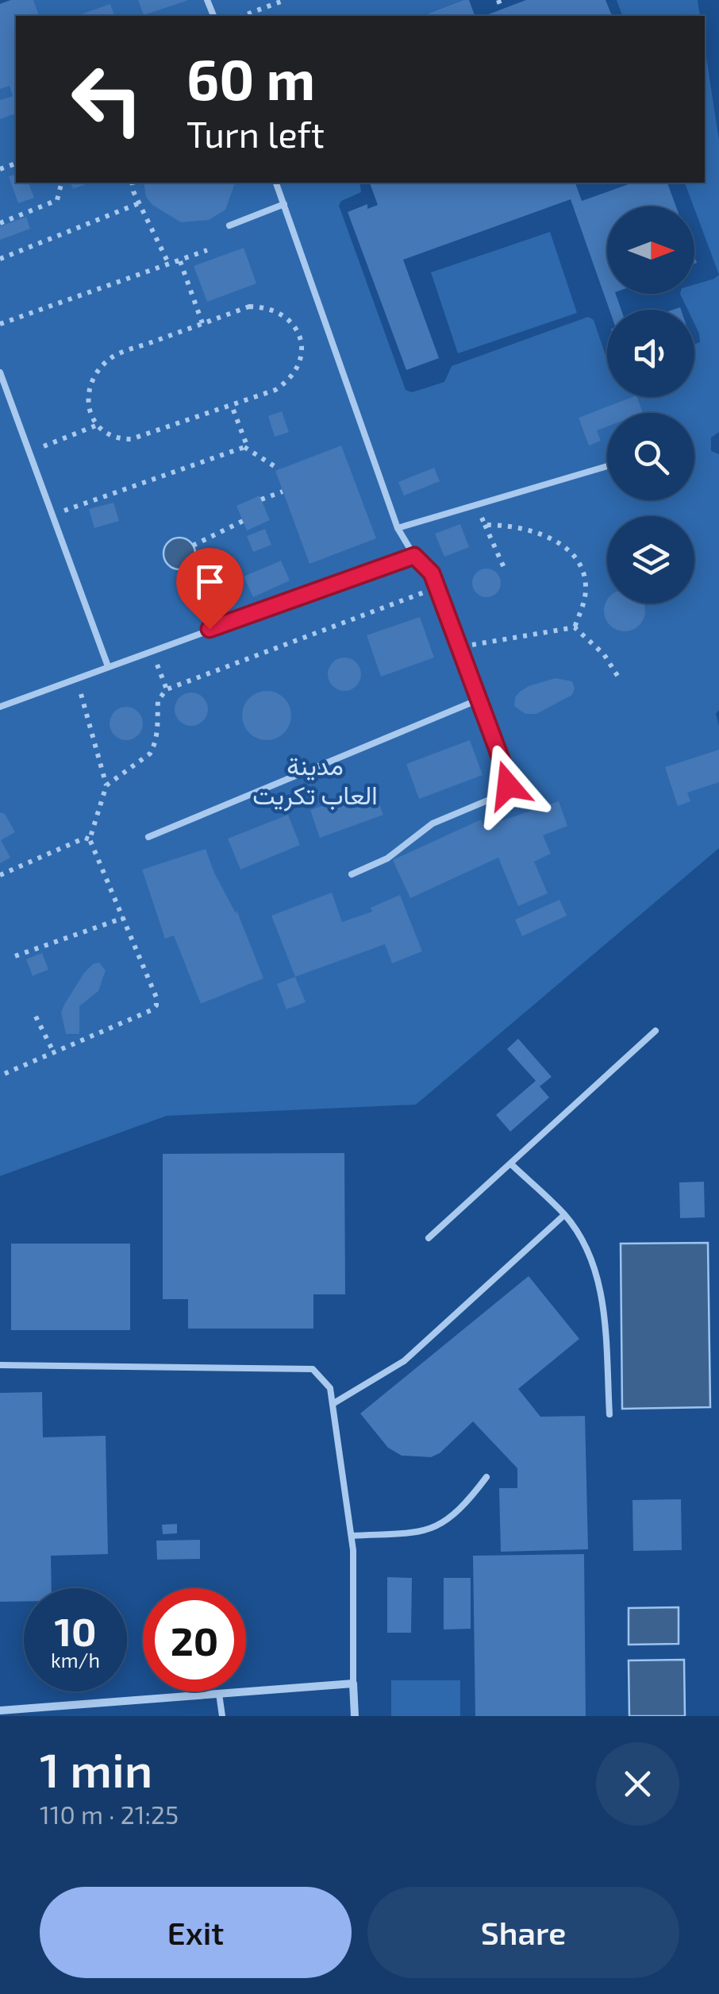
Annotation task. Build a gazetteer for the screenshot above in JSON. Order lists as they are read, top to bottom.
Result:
{
  "parks": ["مدينة العاب تكريت"],
  "north": "right",
  "page": {
    "turn": ["60 m", "Turn left"],
    "speed": "10 km/h",
    "limit": "20",
    "heading": ["1 min", "110 m · 21:25"],
    "buttons": ["Exit", "Share"]
  }
}
